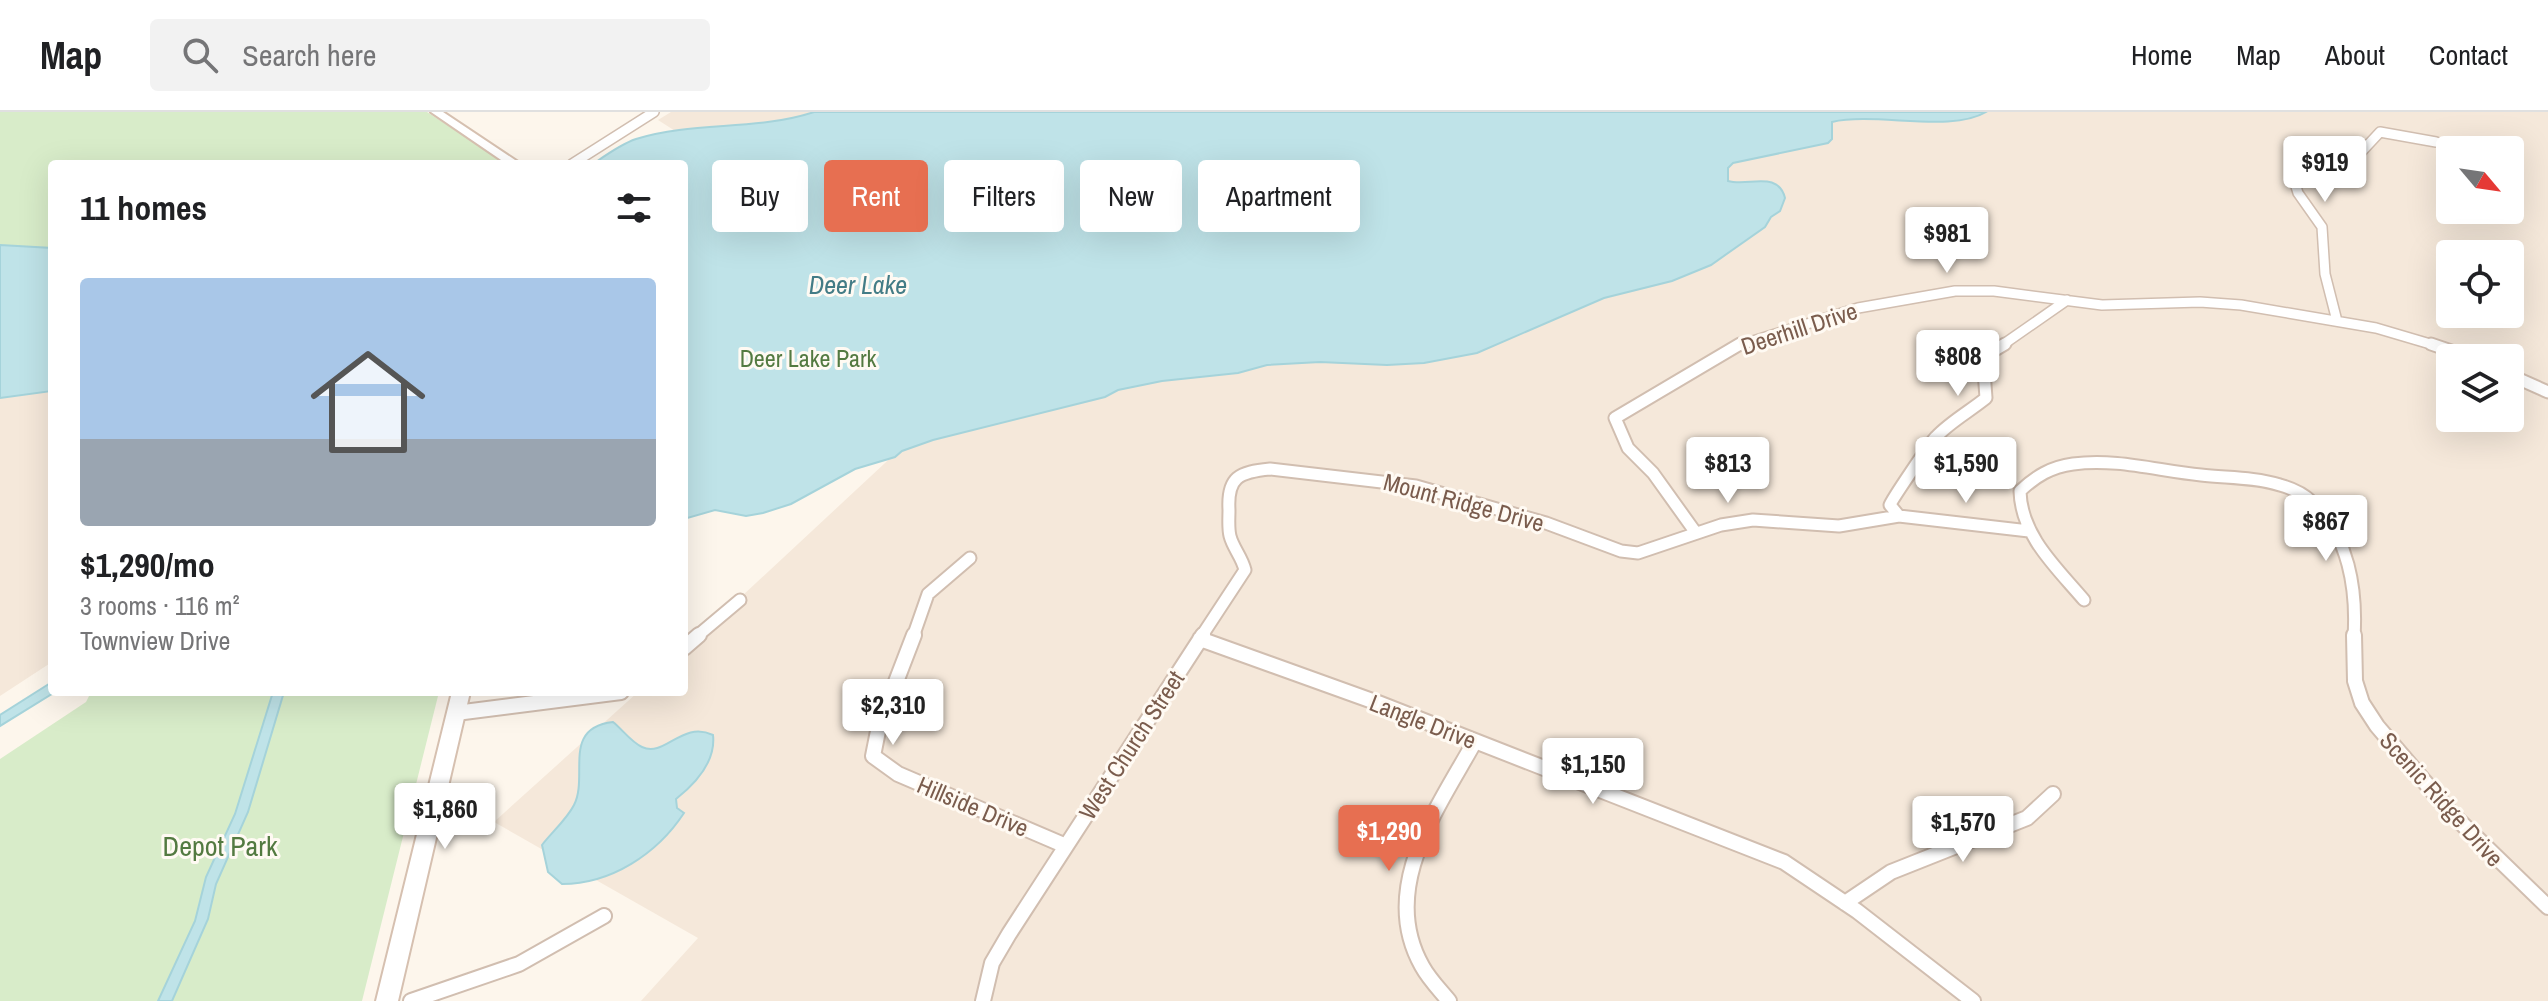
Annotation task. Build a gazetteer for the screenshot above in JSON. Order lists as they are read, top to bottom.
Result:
{
  "streets": {
    "street": [
      "Deerhill Drive",
      "Mount Ridge Drive",
      "Langle Drive",
      "West Church Street",
      "Scenic Ridge Drive",
      "Hillside Drive"
    ]
  },
  "crossings": [
    ["Deerhill Drive", "Mount Ridge Drive"],
    ["Mount Ridge Drive", "West Church Street"],
    ["Langle Drive", "West Church Street"],
    ["West Church Street", "Hillside Drive"]
  ],
  "water": ["Deer Lake"],
  "parks": ["Deer Lake Park", "Depot Park"],
  "north": "bottom right",
  "page": {
    "header": "Map",
    "search": "Search here",
    "nav": [
      "Home",
      "Map",
      "About",
      "Contact"
    ],
    "price": [
      "$919",
      "$981",
      "$808",
      "$813",
      "$1,590",
      "$867",
      "$2,310",
      "$1,150",
      "$1,860",
      "$1,570",
      "$1,290"
    ],
    "chip": [
      "Buy",
      "Rent",
      "Filters",
      "New",
      "Apartment"
    ],
    "heading": "11 homes",
    "list": [
      {
        "name": "$1,290/mo",
        "note": "3 rooms · 116 m² · Townview Drive"
      }
    ]
  }
}
